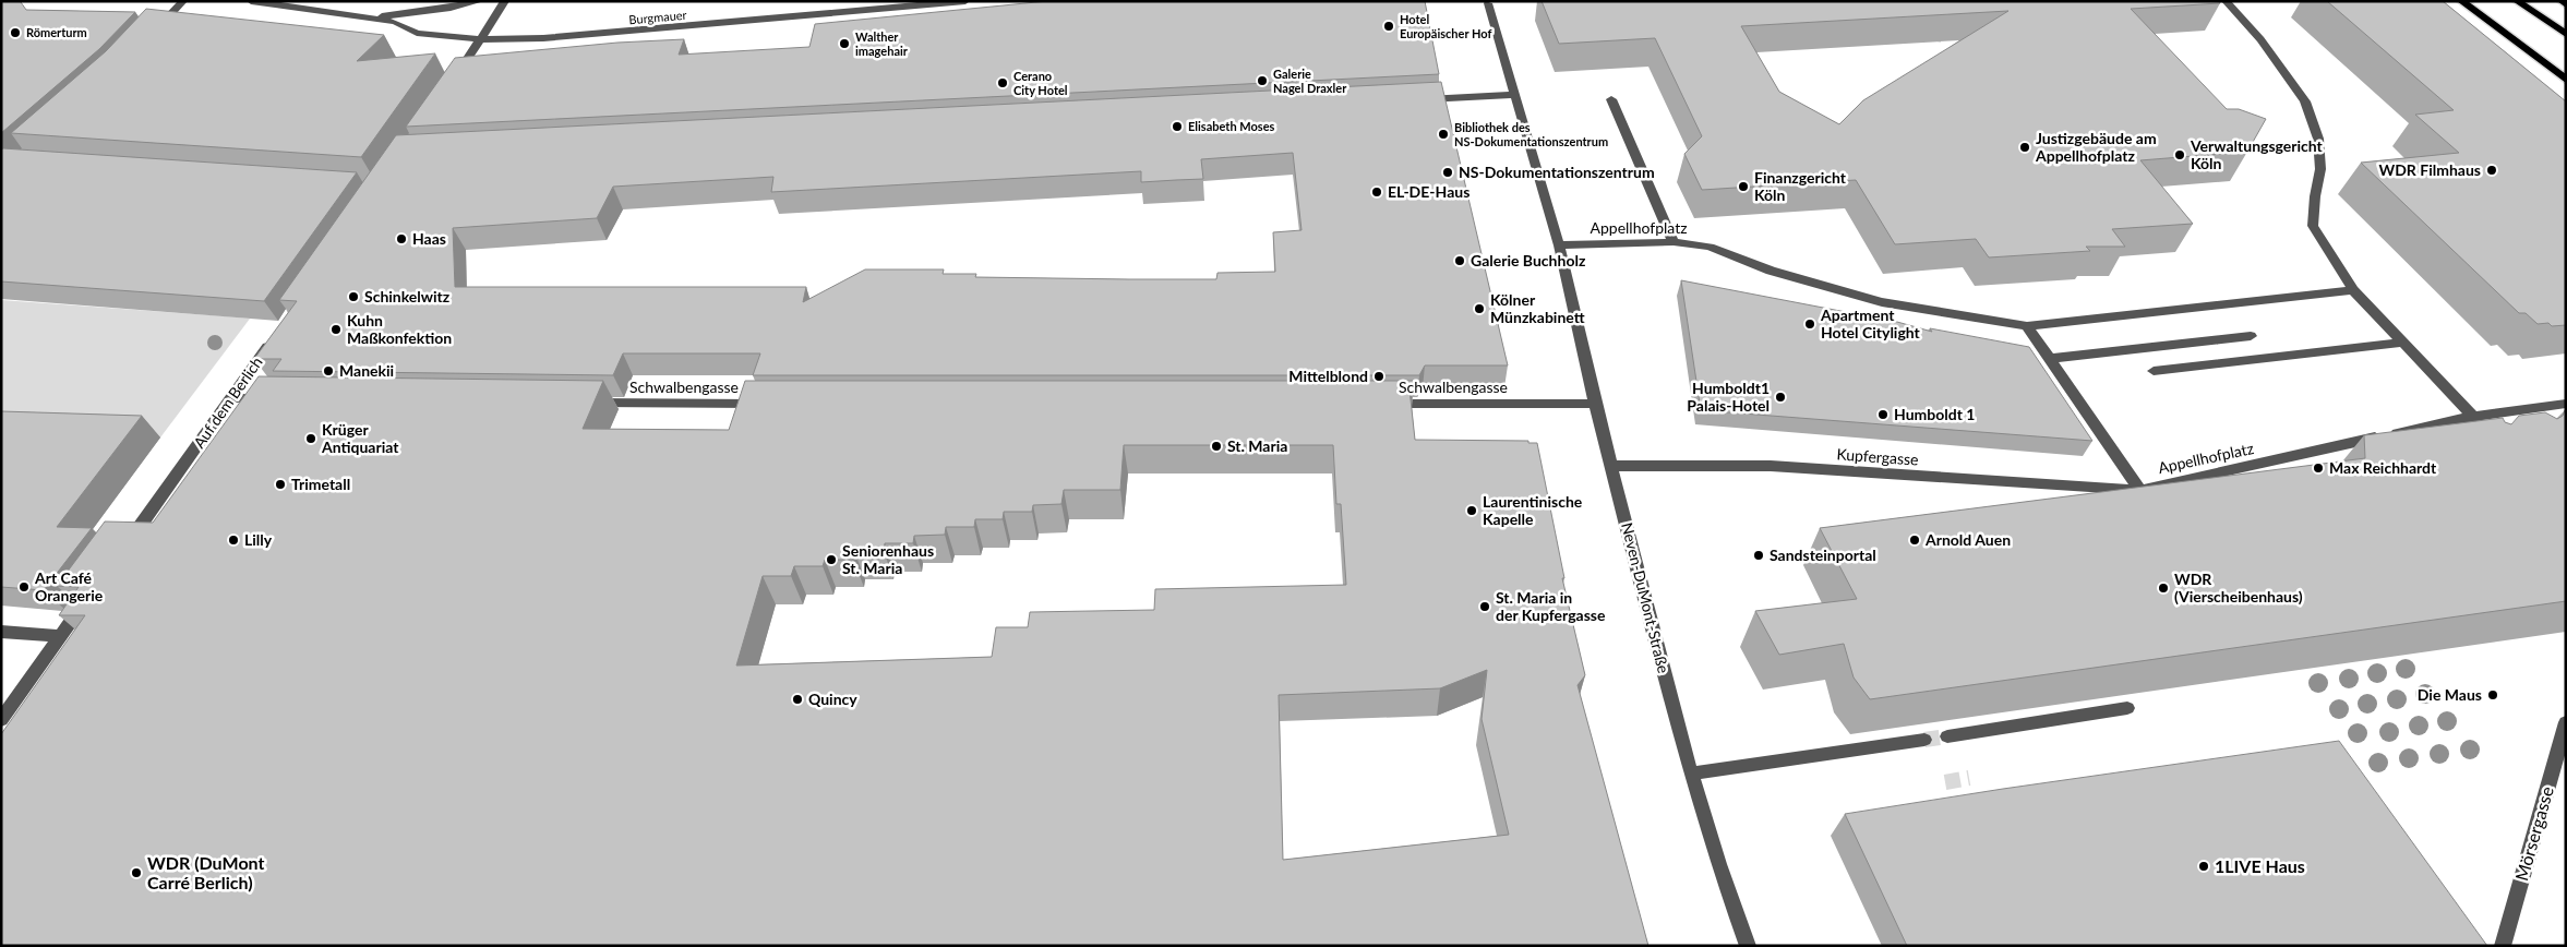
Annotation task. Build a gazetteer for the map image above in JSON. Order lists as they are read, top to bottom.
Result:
{
  "streets": {
    "street": [
      "Burgmauer",
      "Appellhofplatz",
      "Schwalbengasse",
      "Auf dem Berlich",
      "Kupfergasse",
      "Neven-DuMont-Straße",
      "Mörsergasse"
    ]
  },
  "crossings": [
    ["Appellhofplatz", "Kupfergasse"],
    ["Appellhofplatz", "Neven-DuMont-Straße"],
    ["Schwalbengasse", "Neven-DuMont-Straße"],
    ["Kupfergasse", "Neven-DuMont-Straße"]
  ],
  "places": [
    "Hotel Europäischer Hof",
    "Römerturm",
    "Walther imagehair",
    "Galerie Nagel Draxler",
    "Cerano City Hotel",
    "Elisabeth Moses",
    "Bibliothek des NS-Dokumentationszentrum",
    "Justizgebäude am Appellhofplatz",
    "Verwaltungsgericht Köln",
    "WDR Filmhaus",
    "NS-Dokumentationszentrum",
    "Finanzgericht Köln",
    "EL-DE-Haus",
    "Haas",
    "Galerie Buchholz",
    "Schinkelwitz",
    "Kölner Münzkabinett",
    "Apartment Hotel Citylight",
    "Kuhn Maßkonfektion",
    "Manekii",
    "Mittelblond",
    "Humboldt1 Palais-Hotel",
    "Humboldt 1",
    "Krüger Antiquariat",
    "St. Maria",
    "Max Reichhardt",
    "Trimetall",
    "Laurentinische Kapelle",
    "Lilly",
    "Arnold Auen",
    "Sandsteinportal",
    "Seniorenhaus St. Maria",
    "Art Café Orangerie",
    "WDR (Vierscheibenhaus)",
    "St. Maria in der Kupfergasse",
    "Die Maus",
    "Quincy",
    "1LIVE Haus",
    "WDR (DuMont Carré Berlich)"
  ]
}
